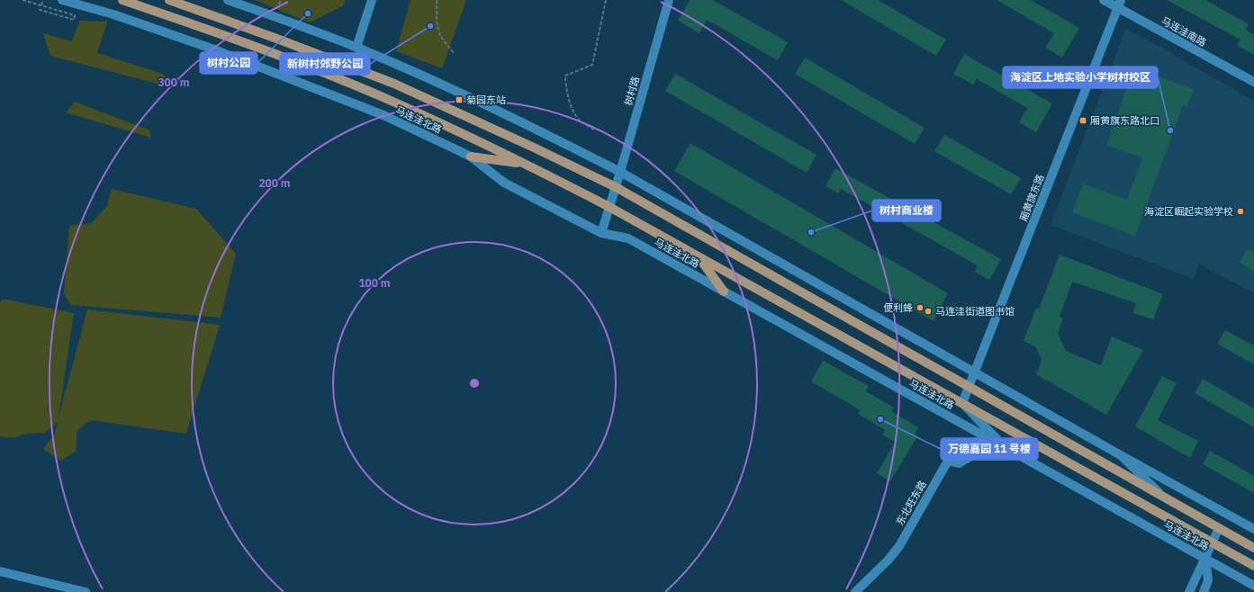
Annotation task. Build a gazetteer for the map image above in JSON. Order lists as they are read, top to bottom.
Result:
{
  "streets": {
    "main road": ["马连洼北路"],
    "street": [
      "马连洼南路",
      "树村路",
      "厢黄旗东路",
      "东北旺东路"
    ]
  },
  "crossings": [
    ["马连洼南路", "厢黄旗东路"],
    ["树村路", "马连洼北路"],
    ["马连洼北路", "厢黄旗东路"],
    ["马连洼北路", "东北旺东路"]
  ],
  "places": {
    "other": [
      "树村公园",
      "新树村郊野公园",
      "海淀区上地实验小学树村校区",
      "海淀区崛起实验学校",
      "树村商业楼",
      "便利蜂",
      "马连洼街道图书馆",
      "万德嘉园 11 号楼"
    ],
    "transit": ["菊园东站", "厢黄旗东路北口"]
  },
  "rings": ["300 m", "200 m", "100 m"]
}
